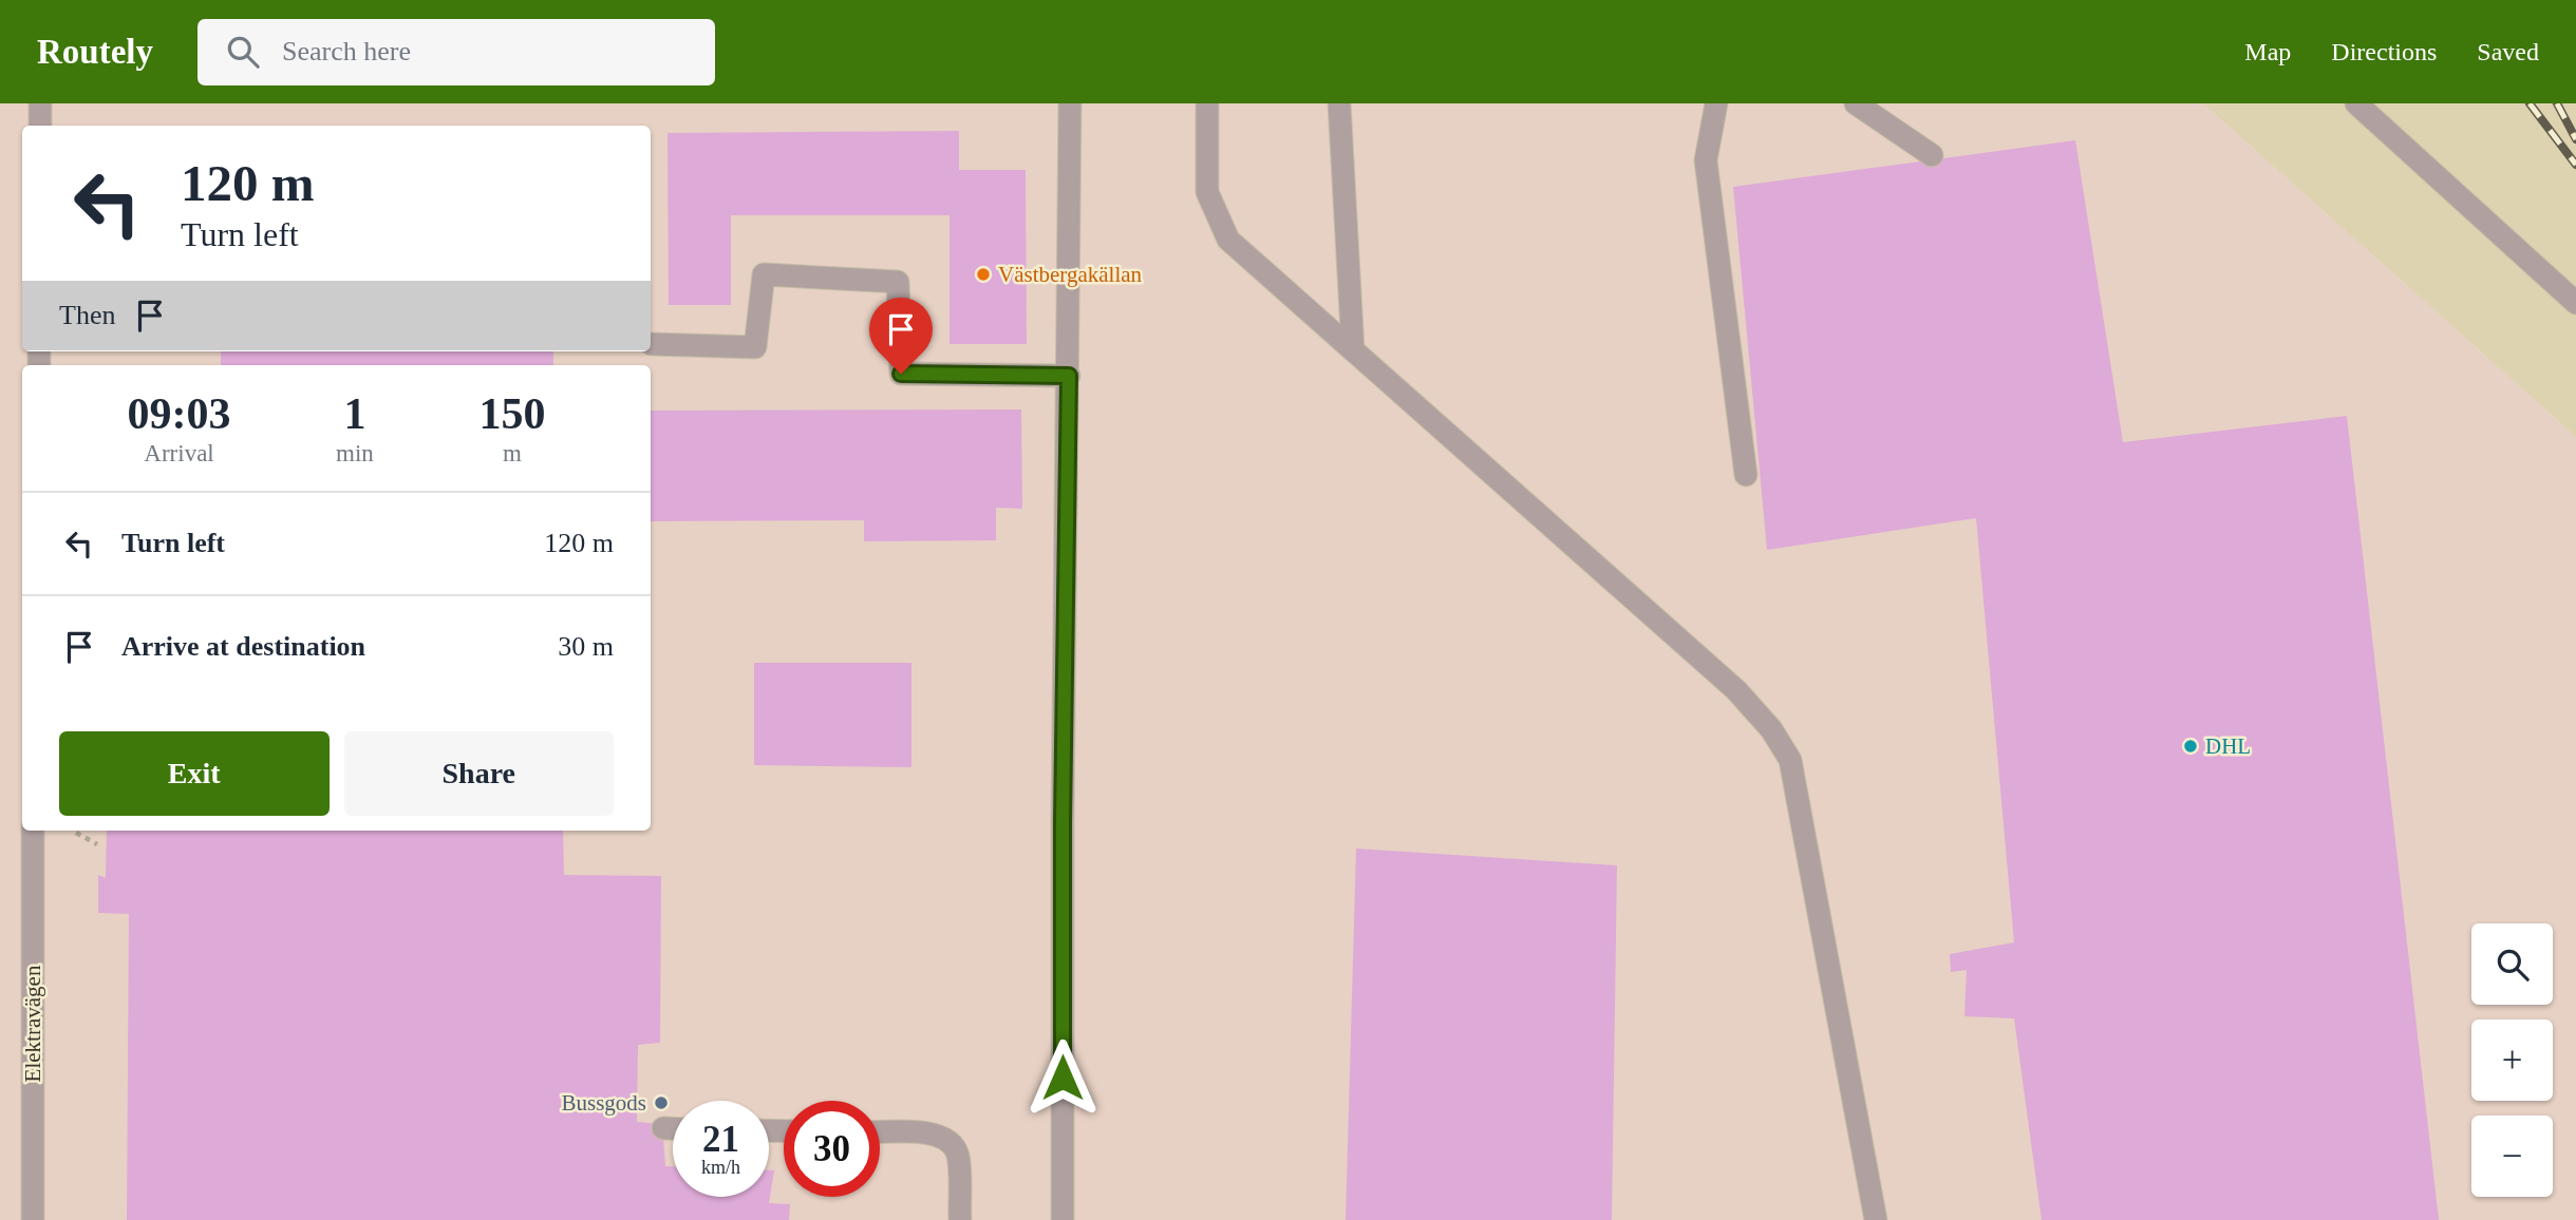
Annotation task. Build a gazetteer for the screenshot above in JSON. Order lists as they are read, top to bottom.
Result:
{
  "streets": {
    "street": ["Elektravägen"]
  },
  "places": ["Västbergakällan", "DHL", "Bussgods"],
  "page": {
    "header": "Routely",
    "search": "Search here",
    "nav": ["Map", "Directions", "Saved"],
    "turn": ["120 m", "Turn left"],
    "then": "Then",
    "eta": [
      "09:03",
      "Arrival",
      "1",
      "min",
      "150",
      "m"
    ],
    "list": [
      {
        "name": "Turn left",
        "value": "120 m"
      },
      {
        "name": "Arrive at destination",
        "value": "30 m"
      }
    ],
    "buttons": ["Exit", "Share"],
    "map_buttons": ["+", "−"],
    "speed": "21 km/h",
    "limit": "30"
  }
}
